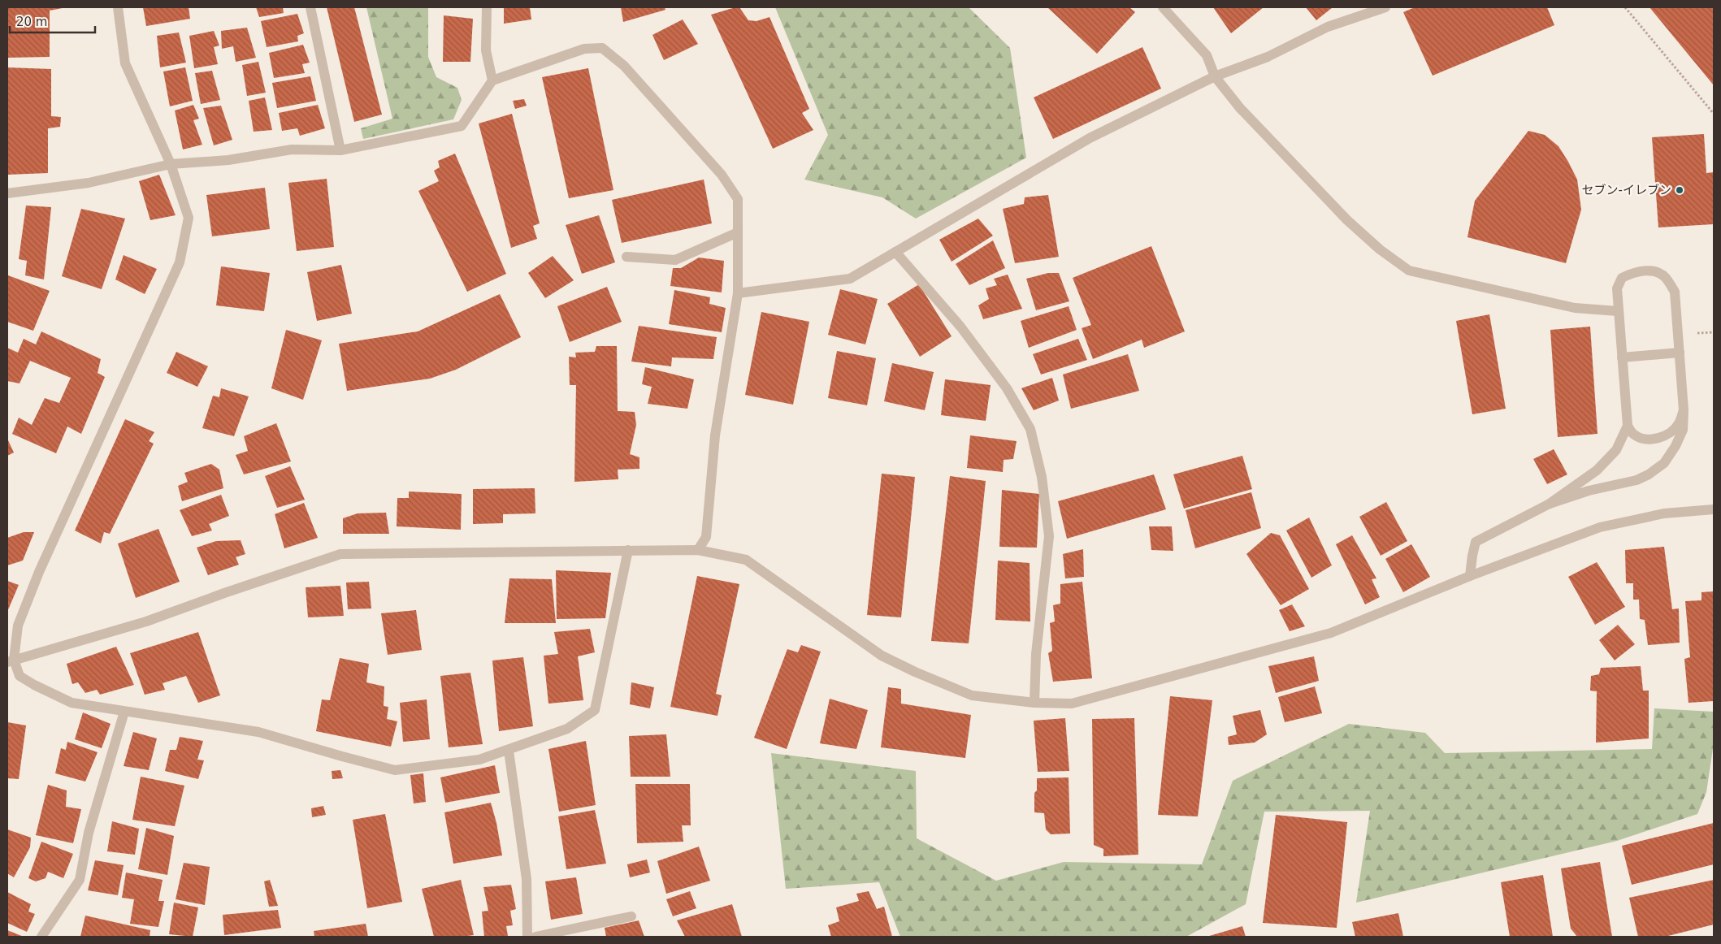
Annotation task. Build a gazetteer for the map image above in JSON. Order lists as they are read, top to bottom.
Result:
{
  "places": ["セブン-イレブン"],
  "scale_bar": "20 m"
}
